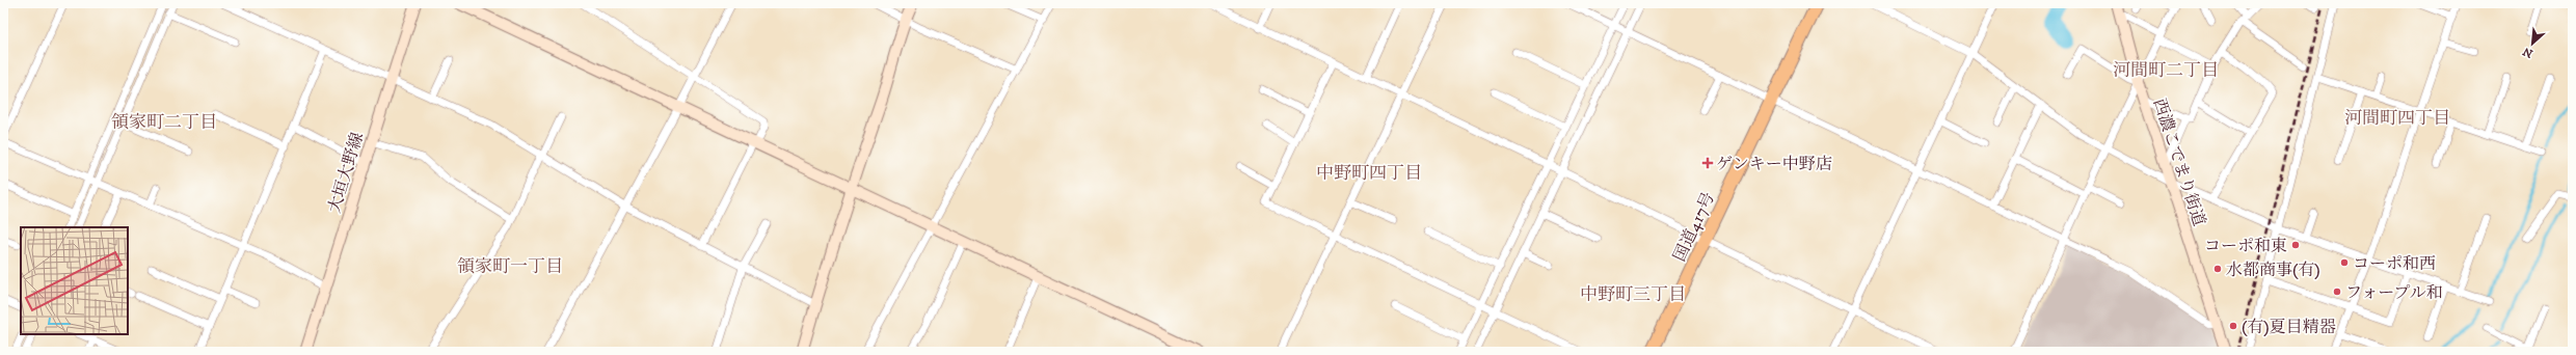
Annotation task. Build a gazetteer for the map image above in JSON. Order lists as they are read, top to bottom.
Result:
{
  "streets": {
    "highway": ["国道417号"],
    "street": ["西濃こでまり街道", "大垣大野線"]
  },
  "districts": [
    "河間町二丁目",
    "河間町四丁目",
    "領家町二丁目",
    "中野町四丁目",
    "領家町一丁目",
    "中野町三丁目"
  ],
  "places": {
    "health": ["ゲンキー中野店"],
    "other": [
      "コーポ和東",
      "コーポ和西",
      "水都商事(有)",
      "フォープル和",
      "(有)夏目精器"
    ]
  },
  "north": "bottom left"
}
